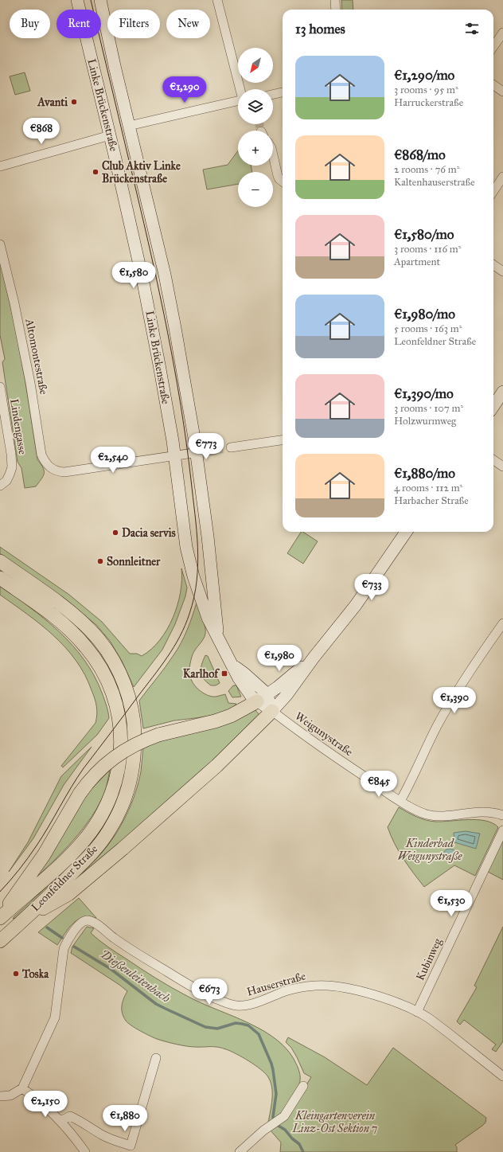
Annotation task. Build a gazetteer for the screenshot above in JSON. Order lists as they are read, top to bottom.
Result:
{
  "streets": {
    "main road": ["Linke Brückenstraße", "Leonfeldner Straße"],
    "street": [
      "Altomontestraße",
      "Lindengasse",
      "Weigunystraße",
      "Kubinweg",
      "Hauserstraße"
    ]
  },
  "crossings": [
    ["Linke Brückenstraße", "Altomontestraße"],
    ["Linke Brückenstraße", "Weigunystraße"],
    ["Kubinweg", "Hauserstraße"]
  ],
  "water": ["Dießenleitenbach"],
  "parks": ["Kinderbad Weigunystraße", "Kleingartenverein Linz-Ost Sektion 7"],
  "places": {
    "other": [
      "Avanti",
      "Club Aktiv Linke Brückenstraße",
      "Dacia servis",
      "Sonnleitner",
      "Toska"
    ],
    "transit": ["Karlhof"]
  },
  "north": "bottom left",
  "page": {
    "chip": [
      "Buy",
      "Rent",
      "Filters",
      "New"
    ],
    "heading": "13 homes",
    "map_buttons": ["+", "−"],
    "list": [
      {
        "name": "€1,290/mo",
        "note": "3 rooms · 95 m² · Harruckerstraße"
      },
      {
        "name": "€868/mo",
        "note": "2 rooms · 76 m² · Kaltenhauserstraße"
      },
      {
        "name": "€1,580/mo",
        "note": "3 rooms · 116 m² · Apartment"
      },
      {
        "name": "€1,980/mo",
        "note": "5 rooms · 163 m² · Leonfeldner Straße"
      },
      {
        "name": "€1,390/mo",
        "note": "3 rooms · 107 m² · Holzwurmweg"
      },
      {
        "name": "€1,880/mo",
        "note": "4 rooms · 112 m² · Harbacher Straße"
      }
    ],
    "price": [
      "€1,290",
      "€868",
      "€1,580",
      "€773",
      "€2,540",
      "€733",
      "€1,980",
      "€1,390",
      "€845",
      "€1,530",
      "€673",
      "€2,150",
      "€1,880"
    ]
  }
}
